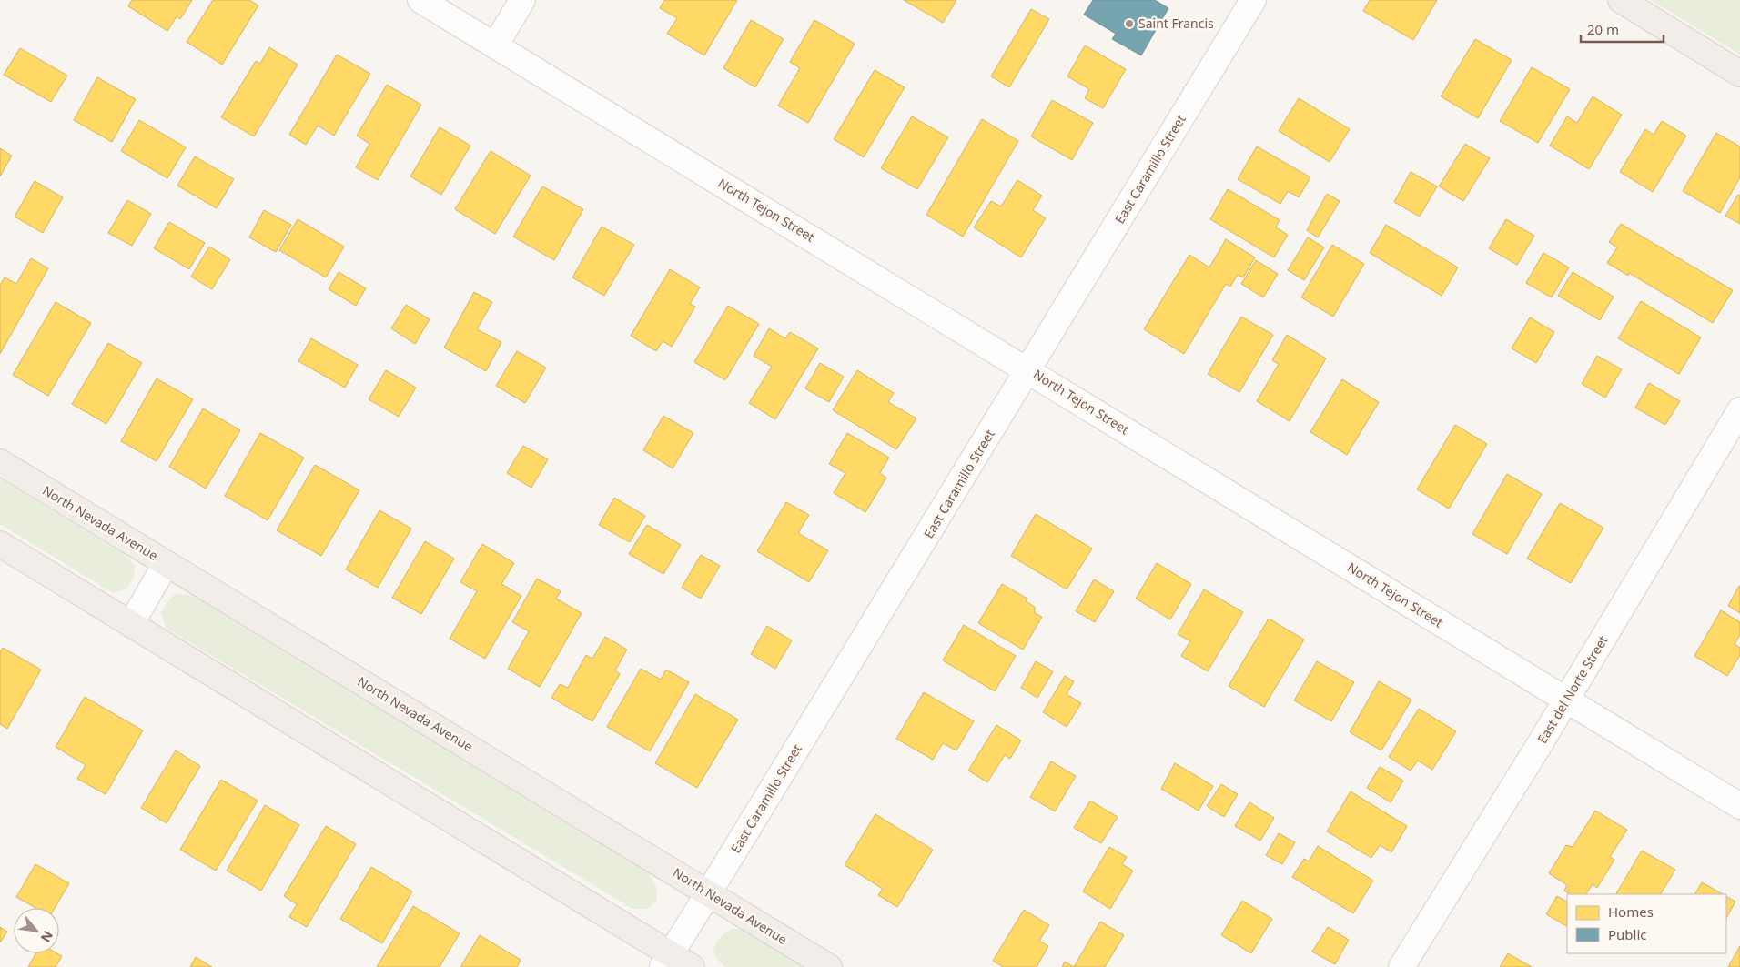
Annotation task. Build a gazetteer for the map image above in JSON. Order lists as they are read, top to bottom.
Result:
{
  "streets": {
    "main road": ["North Nevada Avenue"],
    "street": ["East Caramillo Street", "North Tejon Street", "East del Norte Street"]
  },
  "crossings": [
    ["East Caramillo Street", "North Tejon Street"],
    ["East Caramillo Street", "North Nevada Avenue"],
    ["North Tejon Street", "East del Norte Street"]
  ],
  "places": ["Saint Francis"],
  "legend": ["Homes", "Public"],
  "scale_bar": "20 m",
  "north": "bottom right"
}
